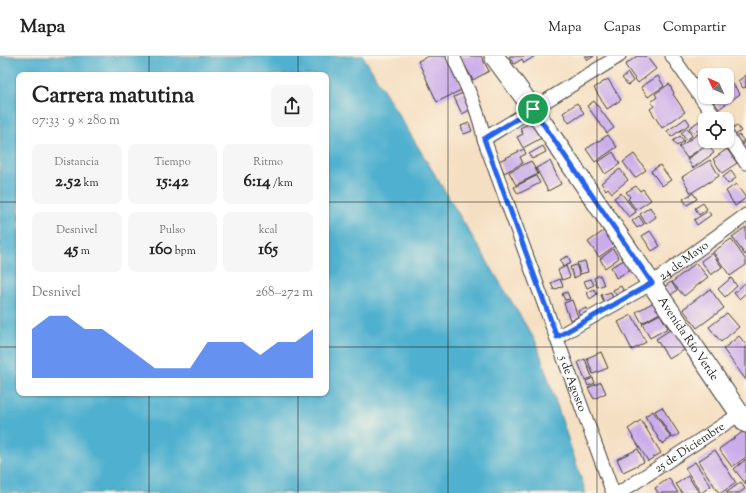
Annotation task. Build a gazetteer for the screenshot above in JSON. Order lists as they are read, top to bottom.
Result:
{
  "streets": {
    "main road": ["Avenida Río Verde"],
    "street": ["24 de Mayo", "5 de Agosto", "25 de Diciembre"]
  },
  "crossings": [
    ["24 de Mayo", "Avenida Río Verde"],
    ["24 de Mayo", "5 de Agosto"],
    ["Avenida Río Verde", "25 de Diciembre"]
  ],
  "north": "top left",
  "page": {
    "header": "Mapa",
    "nav": ["Mapa", "Capas", "Compartir"],
    "heading": ["Carrera matutina", "07:33 · 9 × 280 m"],
    "stats": [
      ["Distancia", "2.52 km"],
      ["Tiempo", "15:42"],
      ["Ritmo", "6:14 /km"],
      ["Desnivel", "45 m"],
      ["Pulso", "160 bpm"],
      ["kcal", "165"]
    ],
    "chart": ["Desnivel", "268–272 m"]
  }
}
